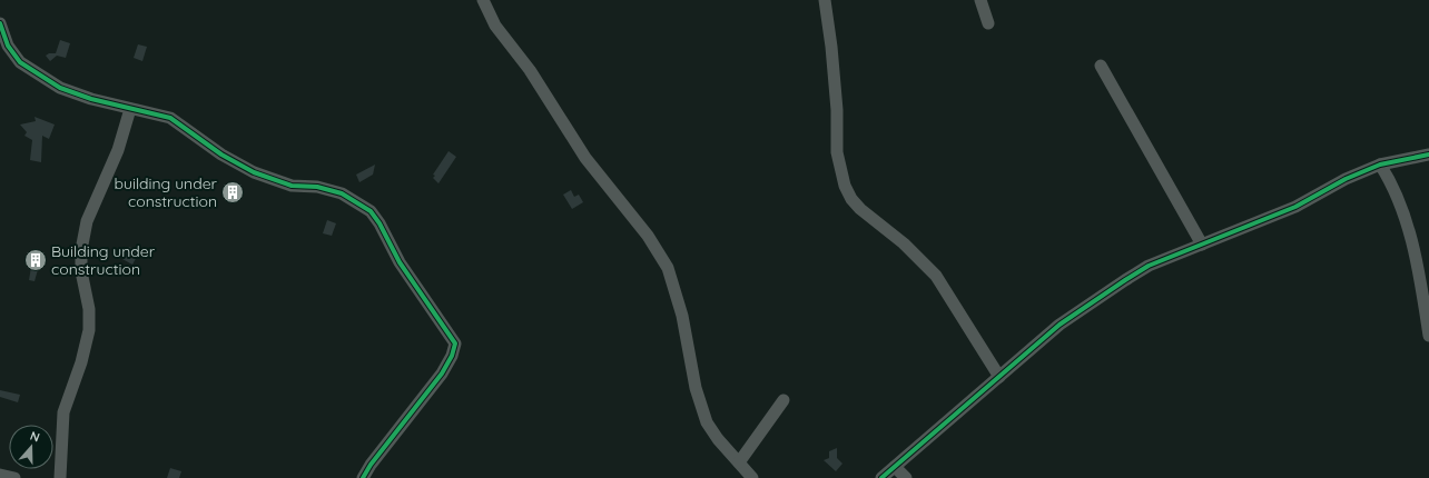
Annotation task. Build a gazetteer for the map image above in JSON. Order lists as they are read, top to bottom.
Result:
{
  "places": {
    "building": ["building under construction", "Building under construction"]
  },
  "north": "top"
}
